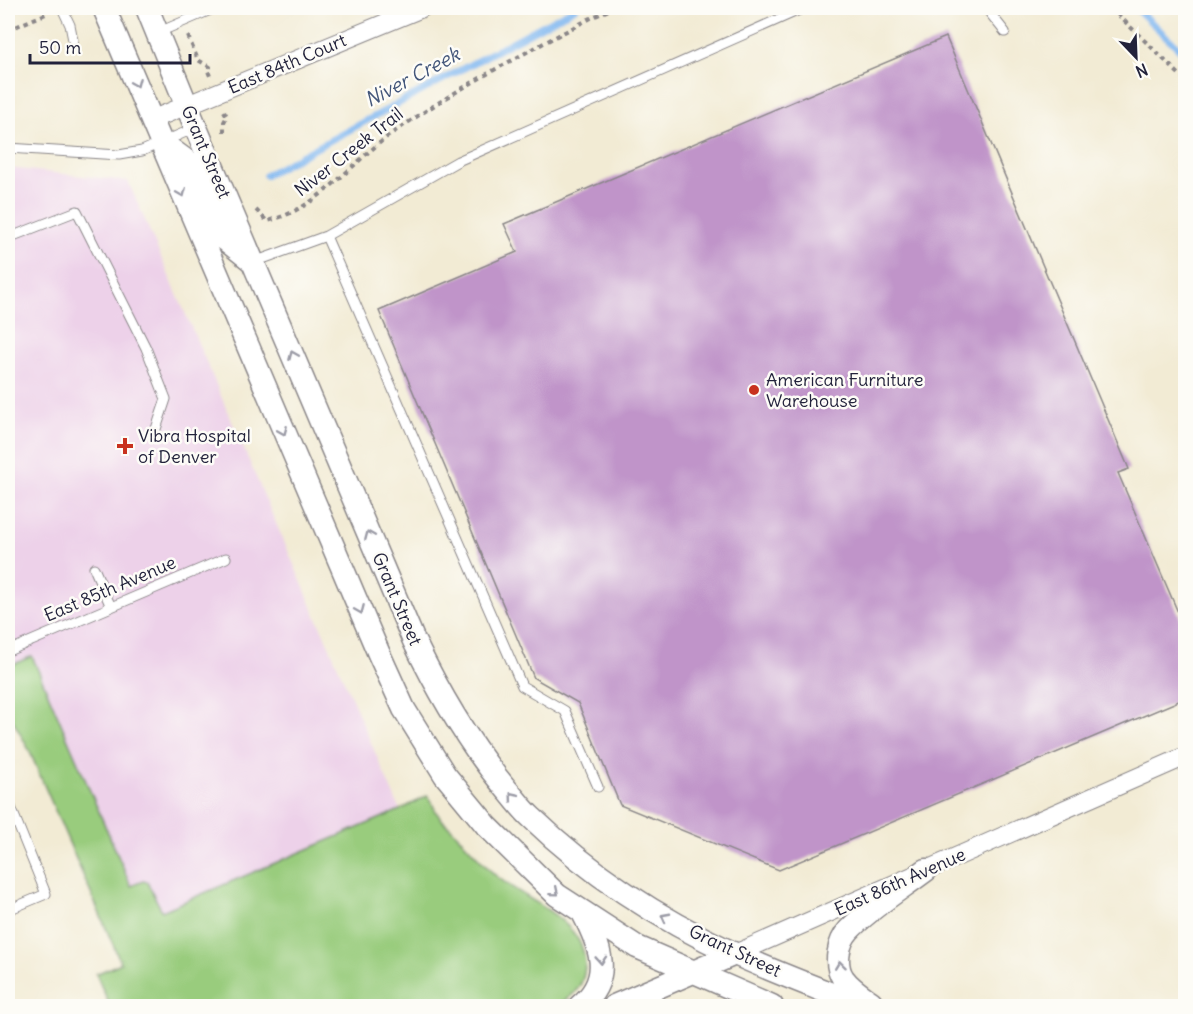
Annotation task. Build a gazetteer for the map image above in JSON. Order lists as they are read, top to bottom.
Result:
{
  "streets": {
    "street": ["East 84th Court", "Grant Street", "East 86th Avenue"],
    "lane": ["East 85th Avenue"],
    "path": ["Niver Creek Trail"]
  },
  "crossings": [
    ["East 84th Court", "Grant Street"],
    ["Grant Street", "East 86th Avenue"]
  ],
  "water": ["Niver Creek"],
  "places": {
    "other": ["American Furniture Warehouse"],
    "health": ["Vibra Hospital of Denver"]
  },
  "scale_bar": "50 m",
  "north": "bottom right"
}
